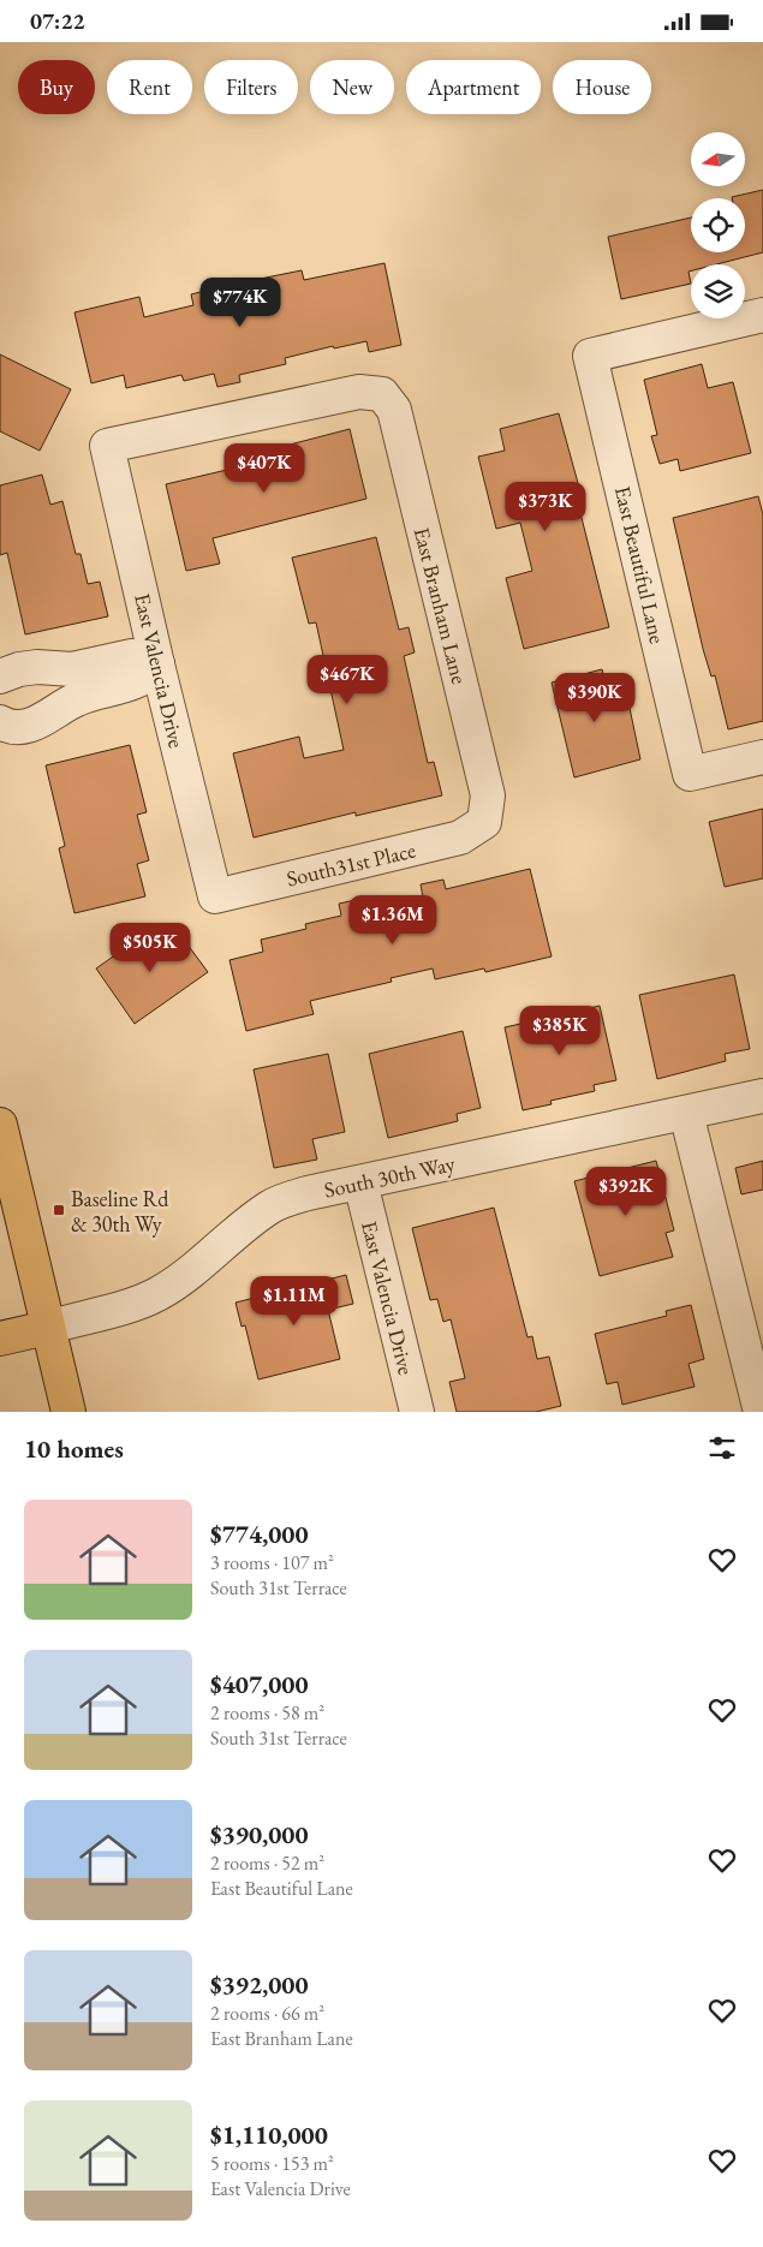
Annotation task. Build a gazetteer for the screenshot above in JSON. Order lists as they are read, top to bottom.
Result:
{
  "streets": {
    "street": [
      "East Beautiful Lane",
      "East Branham Lane",
      "East Valencia Drive",
      "South31st Place",
      "South 30th Way"
    ]
  },
  "crossings": [
    ["East Branham Lane", "East Valencia Drive"],
    ["East Branham Lane", "South31st Place"],
    ["East Valencia Drive", "South31st Place"],
    ["East Valencia Drive", "South 30th Way"]
  ],
  "places": {
    "transit": ["Baseline Rd & 30th Wy"]
  },
  "north": "left",
  "page": {
    "status": "07:22",
    "chip": [
      "Buy",
      "Rent",
      "Filters",
      "New",
      "Apartment",
      "House"
    ],
    "price": [
      "$774K",
      "$407K",
      "$373K",
      "$467K",
      "$390K",
      "$1.36M",
      "$505K",
      "$385K",
      "$392K",
      "$1.11M"
    ],
    "heading": "10 homes",
    "list": [
      {
        "name": "$774,000",
        "note": "3 rooms · 107 m² · South 31st Terrace"
      },
      {
        "name": "$407,000",
        "note": "2 rooms · 58 m² · South 31st Terrace"
      },
      {
        "name": "$390,000",
        "note": "2 rooms · 52 m² · East Beautiful Lane"
      },
      {
        "name": "$392,000",
        "note": "2 rooms · 66 m² · East Branham Lane"
      },
      {
        "name": "$1,110,000",
        "note": "5 rooms · 153 m² · East Valencia Drive"
      }
    ]
  }
}
